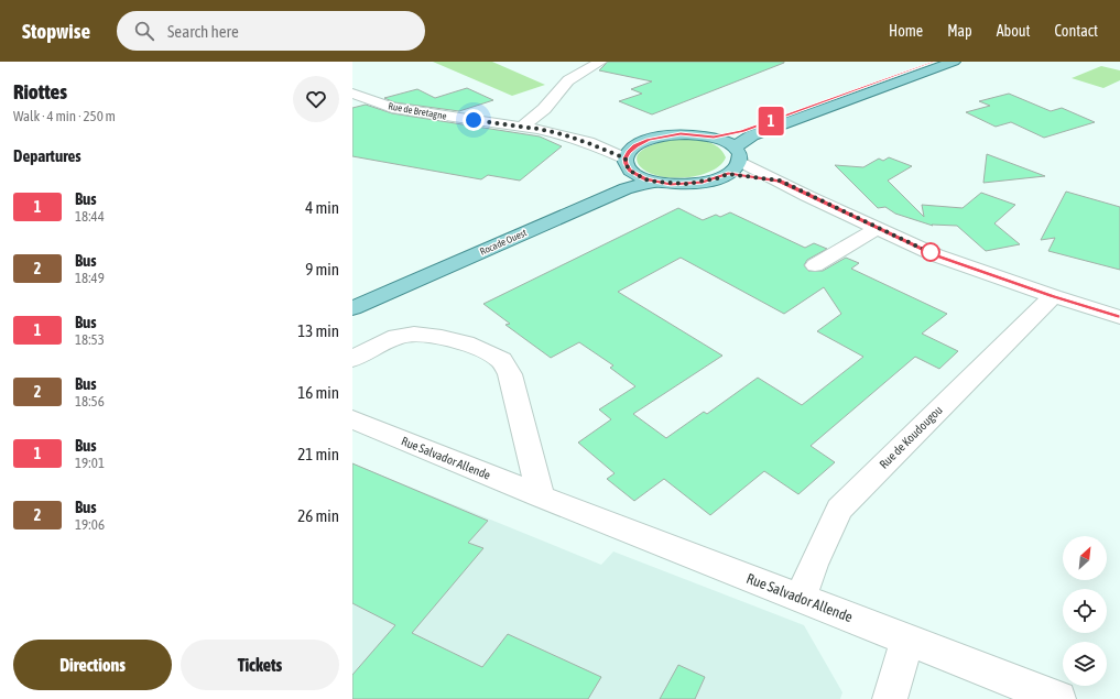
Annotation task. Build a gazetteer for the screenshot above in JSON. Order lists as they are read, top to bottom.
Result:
{
  "streets": {
    "main road": ["Rocade Ouest"],
    "street": ["Rue de Bretagne", "Rue de Koudougou", "Rue Salvador Allende"]
  },
  "crossings": [
    ["Rue de Bretagne", "Rocade Ouest"],
    ["Rue de Koudougou", "Rue Salvador Allende"]
  ],
  "lines": ["bus line 1"],
  "north": "top right",
  "page": {
    "header": "Stopwise",
    "search": "Search here",
    "nav": [
      "Home",
      "Map",
      "About",
      "Contact"
    ],
    "heading": [
      ["Riottes", "Walk · 4 min · 250 m"],
      "Departures"
    ],
    "on_map": "1",
    "list": [
      {
        "mark": "1",
        "name": "Bus",
        "note": "18:44",
        "value": "4 min"
      },
      {
        "mark": "2",
        "name": "Bus",
        "note": "18:49",
        "value": "9 min"
      },
      {
        "mark": "1",
        "name": "Bus",
        "note": "18:53",
        "value": "13 min"
      },
      {
        "mark": "2",
        "name": "Bus",
        "note": "18:56",
        "value": "16 min"
      },
      {
        "mark": "1",
        "name": "Bus",
        "note": "19:01",
        "value": "21 min"
      },
      {
        "mark": "2",
        "name": "Bus",
        "note": "19:06",
        "value": "26 min"
      }
    ],
    "buttons": ["Directions", "Tickets"]
  }
}
